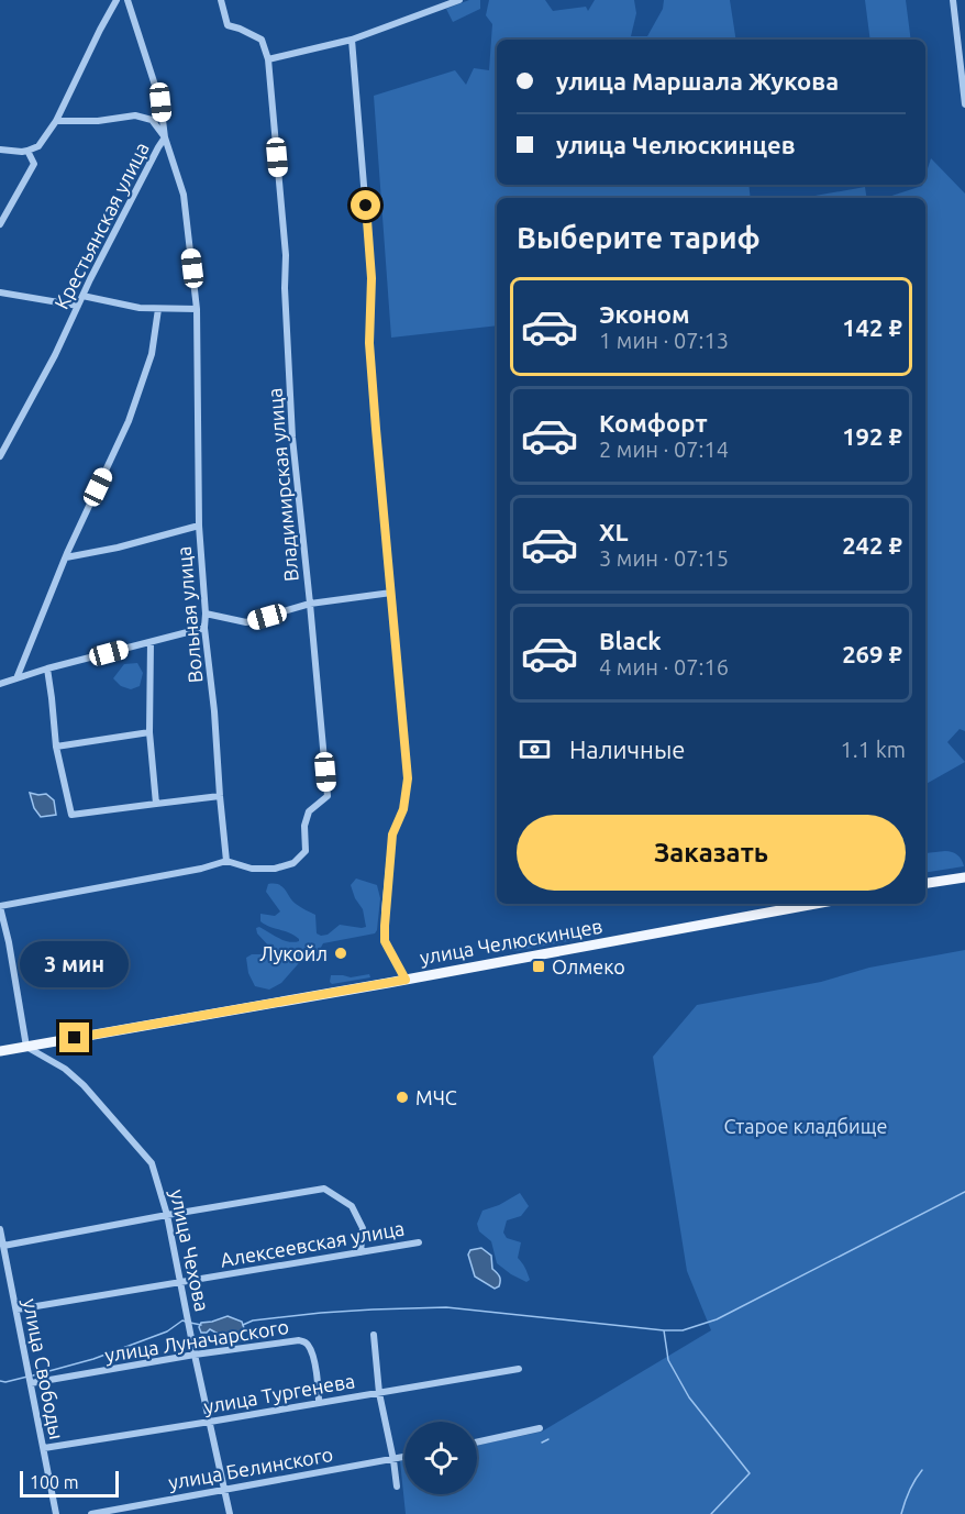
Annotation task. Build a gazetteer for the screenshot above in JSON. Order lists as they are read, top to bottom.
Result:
{
  "streets": {
    "main road": ["улица Челюскинцев"],
    "street": [
      "Крестьянская улица",
      "Владимирская улица",
      "Вольная улица",
      "Алексеевская улица",
      "улица Чехова",
      "улица Луначарского",
      "улица Свободы",
      "улица Тургенева",
      "улица Белинского"
    ]
  },
  "crossings": [
    ["Крестьянская улица", "Вольная улица"],
    ["Владимирская улица", "Вольная улица"],
    ["улица Челюскинцев", "улица Чехова"],
    ["Алексеевская улица", "улица Чехова"],
    ["Алексеевская улица", "улица Свободы"],
    ["улица Чехова", "улица Луначарского"],
    ["улица Чехова", "улица Тургенева"],
    ["улица Чехова", "улица Белинского"],
    ["улица Луначарского", "улица Свободы"],
    ["улица Луначарского", "улица Тургенева"],
    ["улица Свободы", "улица Тургенева"]
  ],
  "parks": ["Старое кладбище"],
  "places": {
    "other": ["Лукойл", "МЧС"],
    "transit": ["Олмеко"]
  },
  "scale_bar": "100 m",
  "page": {
    "banner": ["улица Маршала Жукова", "улица Челюскинцев"],
    "heading": "Выберите тариф",
    "list": [
      {
        "name": "Эконом",
        "note": "1 мин · 07:13",
        "value": "142 ₽"
      },
      {
        "name": "Комфорт",
        "note": "2 мин · 07:14",
        "value": "192 ₽"
      },
      {
        "name": "XL",
        "note": "3 мин · 07:15",
        "value": "242 ₽"
      },
      {
        "name": "Black",
        "note": "4 мин · 07:16",
        "value": "269 ₽"
      }
    ],
    "pay": ["Наличные", "1.1 km"],
    "buttons": "Заказать",
    "bubble": "3 мин",
    "scale": "100 m"
  }
}
